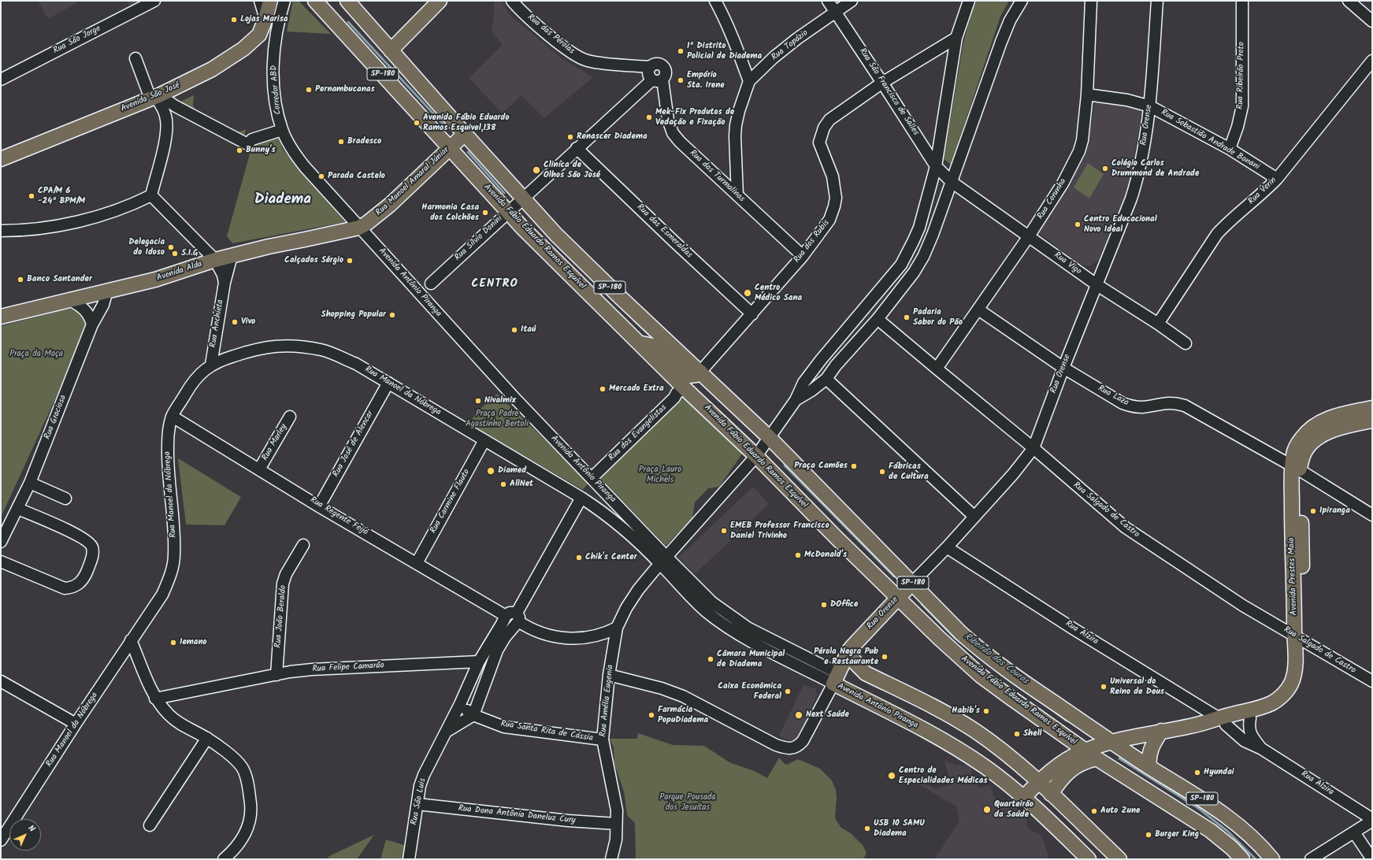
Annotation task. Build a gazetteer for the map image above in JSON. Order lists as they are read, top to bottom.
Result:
{
  "streets": {
    "main road": [
      "SP-180",
      "Avenida São José",
      "Rua Orense",
      "Rua Manoel Amaral Júnior",
      "Avenida Fábio Eduardo Ramos Esquível",
      "Avenida Alda",
      "Avenida Antônio Piranga",
      "Avenida Prestes Maia"
    ],
    "street": [
      "Rua das Pérolas",
      "Rua São Jorge",
      "Rua Topázio",
      "Rua Ribeirão Preto",
      "Corredor ABD",
      "Rua São Francisco de Salles",
      "Rua Sebastião Andrade Bonani",
      "Rua das Turmalinas",
      "Rua Verin",
      "Rua Corunha",
      "Rua das Esmeraldas",
      "Rua Sílvio Donini",
      "Rua dos Rubis",
      "Rua Vigo",
      "Rua Anchieta",
      "Rua Manoel da Nóbrega",
      "Rua Laza",
      "Rua Graciosa",
      "Rua dos Evangelistas",
      "Rua Marley",
      "Rua José de Alencar",
      "Rua Carmine Flauto",
      "Rua Salgado de Castro",
      "Rua Regente Feijó",
      "Rua João Beraldo",
      "Rua Alzira",
      "Rua Felipe Camarão",
      "Rua Amélia Eugenia",
      "Rua Santa Rita de Cássia",
      "Rua São Luis",
      "Rua Dona Antônia Daneluz Cury"
    ]
  },
  "crossings": [
    ["Rua das Pérolas", "Rua das Turmalinas"],
    ["Rua das Pérolas", "Rua Sílvio Donini"],
    ["Rua Topázio", "Rua São Francisco de Salles"],
    ["Rua Topázio", "Rua das Turmalinas"],
    ["Rua Ribeirão Preto", "Rua Sebastião Andrade Bonani"],
    ["Corredor ABD", "Rua Manoel Amaral Júnior"],
    ["Corredor ABD", "Avenida Alda"],
    ["Corredor ABD", "Avenida Antônio Piranga"],
    ["Rua São Francisco de Salles", "Rua dos Rubis"],
    ["Rua São Francisco de Salles", "Rua Vigo"],
    ["Rua Orense", "Rua Sebastião Andrade Bonani"],
    ["Rua Orense", "Avenida Fábio Eduardo Ramos Esquível"],
    ["Rua Orense", "Rua Vigo"],
    ["Rua Orense", "Avenida Antônio Piranga"],
    ["Rua Orense", "Rua Laza"],
    ["Rua Orense", "Rua Salgado de Castro"],
    ["Rua Orense", "Rua Alzira"],
    ["Rua Sebastião Andrade Bonani", "Rua Verin"],
    ["Rua Sebastião Andrade Bonani", "Rua Corunha"],
    ["Rua das Turmalinas", "Rua Sílvio Donini"],
    ["Rua das Turmalinas", "Rua dos Rubis"],
    ["Rua Manoel Amaral Júnior", "Avenida Fábio Eduardo Ramos Esquível"],
    ["Rua Manoel Amaral Júnior", "Avenida Alda"],
    ["Rua Manoel Amaral Júnior", "Avenida Antônio Piranga"],
    ["Rua Verin", "Rua Vigo"],
    ["Rua Corunha", "Rua Vigo"],
    ["Rua Corunha", "Rua Laza"],
    ["Rua Corunha", "Rua Salgado de Castro"],
    ["Rua das Esmeraldas", "Rua Sílvio Donini"],
    ["Rua das Esmeraldas", "Rua dos Rubis"],
    ["Avenida Fábio Eduardo Ramos Esquível", "Rua Sílvio Donini"],
    ["Avenida Fábio Eduardo Ramos Esquível", "Rua dos Rubis"],
    ["Avenida Fábio Eduardo Ramos Esquível", "Rua dos Evangelistas"],
    ["Avenida Fábio Eduardo Ramos Esquível", "Avenida Prestes Maia"],
    ["Avenida Fábio Eduardo Ramos Esquível", "Rua Amélia Eugenia"],
    ["Avenida Alda", "Avenida Antônio Piranga"],
    ["Avenida Alda", "Rua Anchieta"],
    ["Avenida Alda", "Rua Graciosa"],
    ["Avenida Antônio Piranga", "Rua Manoel da Nóbrega"],
    ["Avenida Antônio Piranga", "Rua dos Evangelistas"],
    ["Avenida Antônio Piranga", "Avenida Prestes Maia"],
    ["Avenida Antônio Piranga", "Rua Amélia Eugenia"],
    ["Rua Anchieta", "Rua Manoel da Nóbrega"],
    ["Rua Manoel da Nóbrega", "Rua José de Alencar"],
    ["Rua Manoel da Nóbrega", "Rua Carmine Flauto"],
    ["Rua Manoel da Nóbrega", "Rua Regente Feijó"],
    ["Rua Manoel da Nóbrega", "Rua Amélia Eugenia"],
    ["Rua Laza", "Avenida Prestes Maia"],
    ["Rua Marley", "Rua Regente Feijó"],
    ["Rua José de Alencar", "Rua Regente Feijó"],
    ["Rua Carmine Flauto", "Rua Regente Feijó"],
    ["Rua Salgado de Castro", "Avenida Prestes Maia"],
    ["Avenida Prestes Maia", "Rua Alzira"],
    ["Rua João Beraldo", "Rua Felipe Camarão"],
    ["Rua Felipe Camarão", "Rua São Luis"],
    ["Rua Amélia Eugenia", "Rua Santa Rita de Cássia"],
    ["Rua Amélia Eugenia", "Rua Dona Antônia Daneluz Cury"],
    ["Rua São Luis", "Rua Dona Antônia Daneluz Cury"]
  ],
  "districts": ["Diadema", "CENTRO"],
  "water": ["Ribeirão dos Couros"],
  "parks": [
    "Praça da Moça",
    "Praça Padre Agostinho Bertoli",
    "Praça Lauro Michels",
    "Parque Pousada dos Jesuítas"
  ],
  "places": [
    "Lojas Marisa",
    "1º Distrito Policial de Diadema",
    "Empório Sta. Irene",
    "Pernambucanas",
    "Mek-Fix Produtos de Vedação e Fixação",
    "Avenida Fábio Eduardo Ramos Esquivel,138",
    "Renascer Diadema",
    "Bradesco",
    "Bunny's",
    "Colégio Carlos Drummond de Andrade",
    "Cliníca de Olhos São José",
    "Parada Castelo",
    "CPA/M 6 -24º BPM/M",
    "Harmonia Casa dos Colchões",
    "Centro Educacional Novo Ideal",
    "Delegacia do Idoso",
    "S.I.G",
    "Calçados Sérgio",
    "Banco Santander",
    "Centro Médico Sana",
    "Shopping Popular",
    "Padaria Sabor do Pão",
    "Vivo",
    "Itaú",
    "Mercado Extra",
    "Nivalmix",
    "Praça Camões",
    "Diamed",
    "Fábricas de Cultura",
    "AllNet",
    "Ipiranga",
    "EMEB Professor Francisco Daniel Trivinho",
    "McDonald's",
    "Chik's Center",
    "DOffice",
    "Iemano",
    "Pérola Negra Pub e Restaurante",
    "Câmara Municipal de Diadema",
    "Universal do Reino de Deus",
    "Caixa Econômica Federal",
    "Habib's",
    "Farmácia PopuDiadema",
    "Next Saúde",
    "Shell",
    "Hyundai",
    "Centro de Especialidades Médicas",
    "Quarteirão da Saúde",
    "Auto Zune",
    "USB 10 SAMU Diadema",
    "Burger King"
  ],
  "north": "top right"
}
